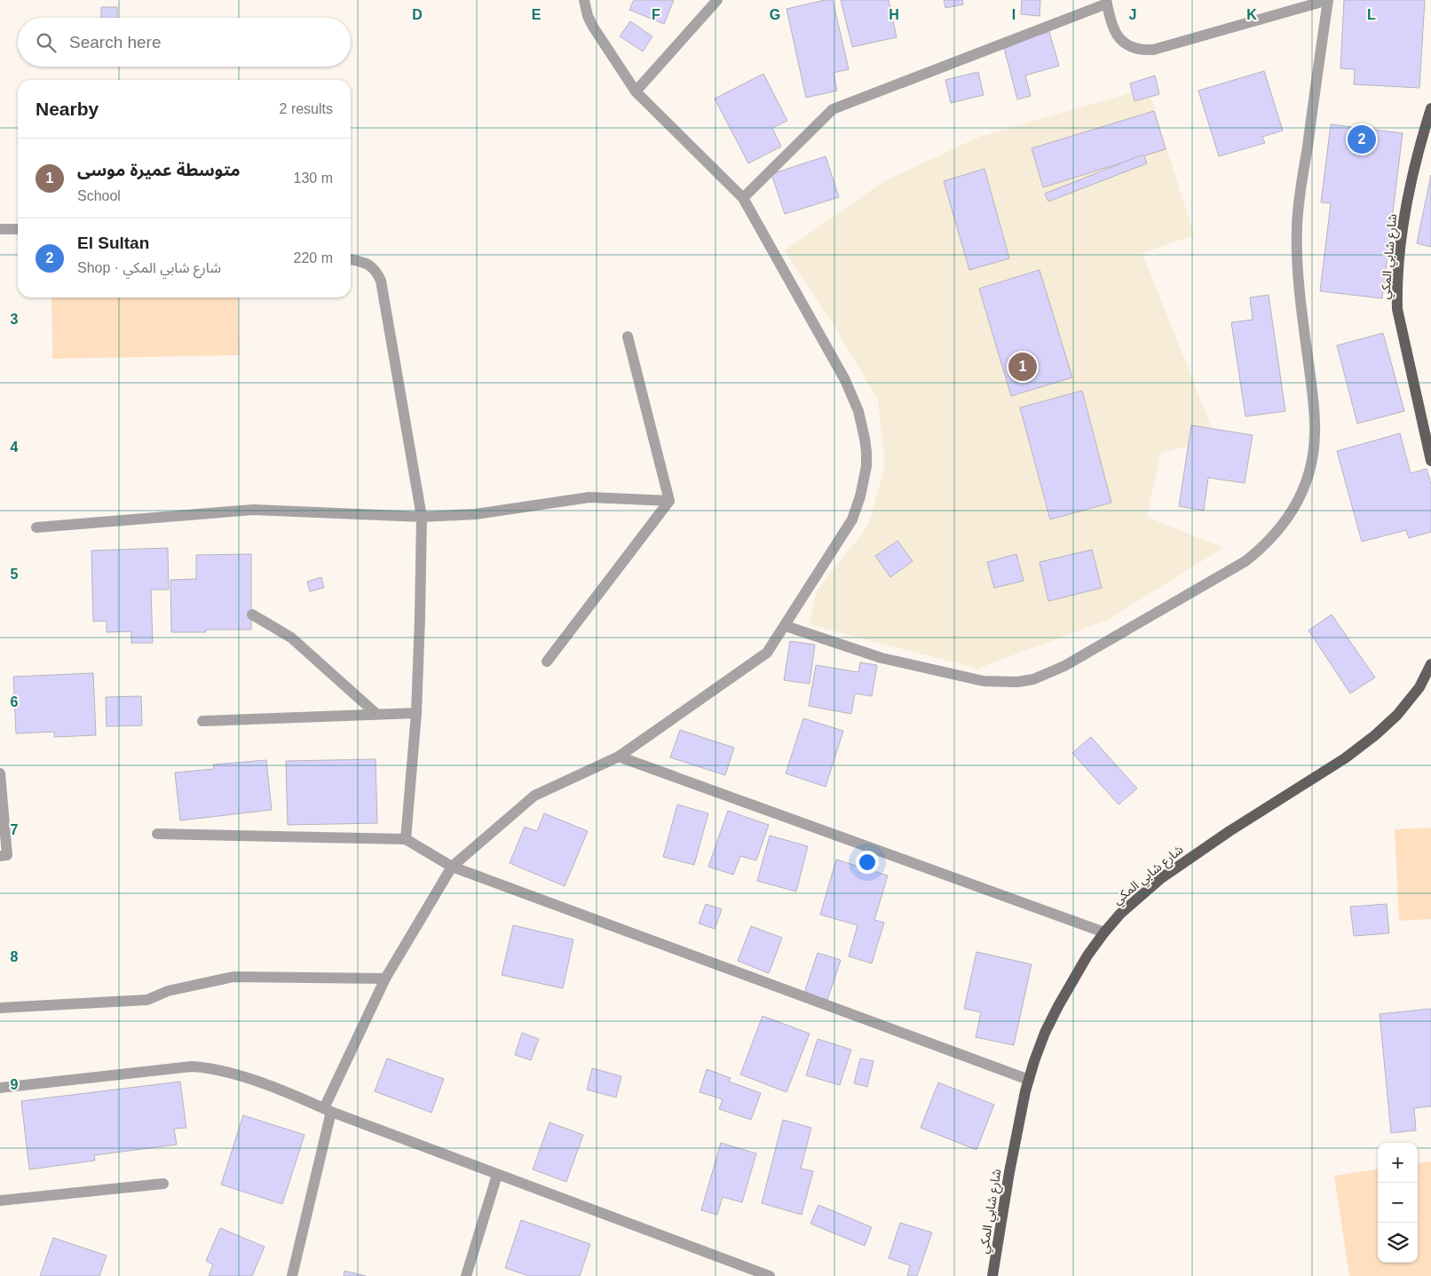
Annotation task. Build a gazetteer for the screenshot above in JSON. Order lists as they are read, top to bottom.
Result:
{
  "streets": {
    "main road": ["شارع شابي المكي"]
  },
  "page": {
    "search": "Search here",
    "heading": ["Nearby", "2 results"],
    "pins": ["2", "1"],
    "list": [
      {
        "mark": "1",
        "name": "متوسطة عميرة موسى",
        "note": "School",
        "value": "130 m"
      },
      {
        "mark": "2",
        "name": "El Sultan",
        "note": "Shop · شارع شابي المكي",
        "value": "220 m"
      }
    ],
    "map_buttons": ["+", "−"]
  },
  "grid": {
    "columns": [
      "D",
      "E",
      "F",
      "G",
      "H",
      "I",
      "J",
      "K",
      "L"
    ],
    "rows": [
      "3",
      "4",
      "5",
      "6",
      "7",
      "8",
      "9"
    ]
  }
}
